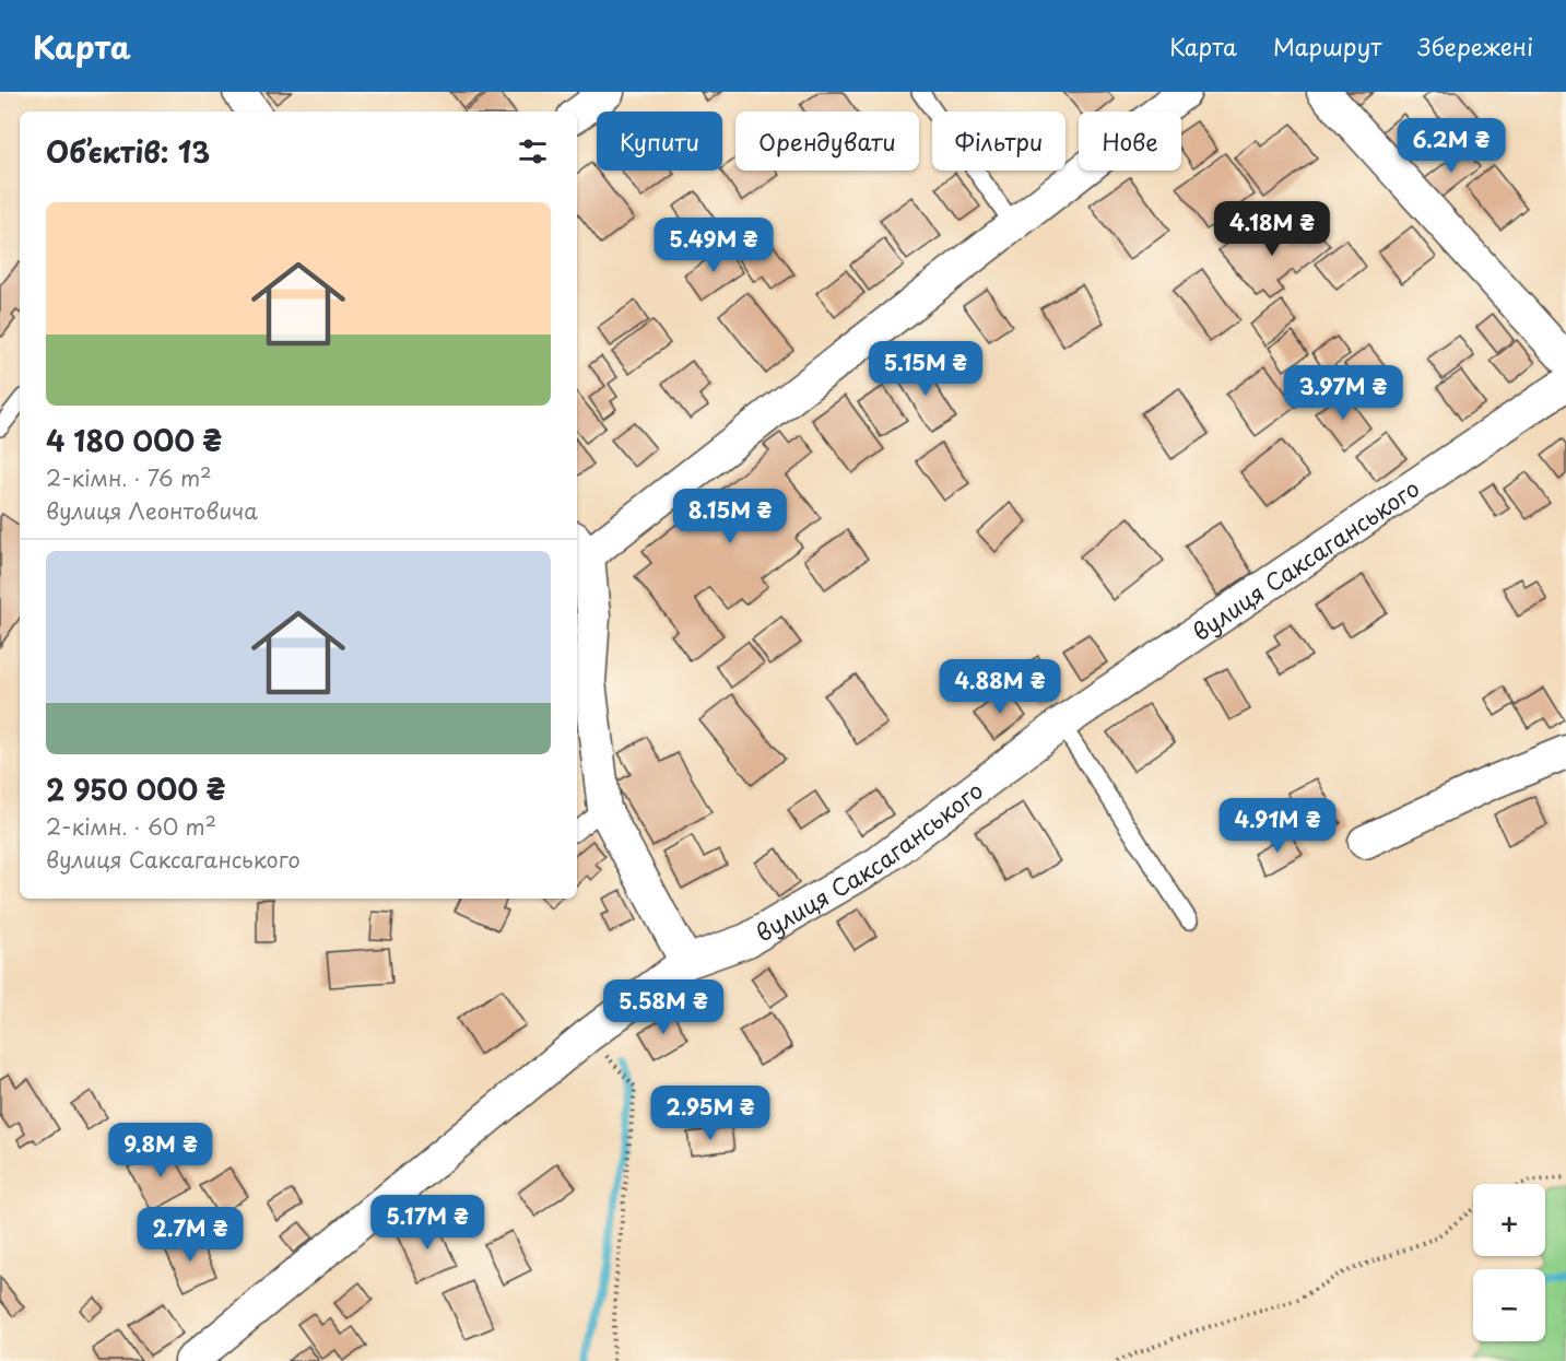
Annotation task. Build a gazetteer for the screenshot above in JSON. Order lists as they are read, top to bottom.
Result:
{
  "streets": {
    "street": ["вулиця Саксаганського"]
  },
  "page": {
    "header": "Карта",
    "nav": ["Карта", "Маршрут", "Збережені"],
    "chip": [
      "Купити",
      "Орендувати",
      "Фільтри",
      "Нове"
    ],
    "heading": "Об’єктів: 13",
    "price": [
      "6.2M ₴",
      "4.18M ₴",
      "5.49M ₴",
      "5.15M ₴",
      "3.97M ₴",
      "8.15M ₴",
      "4.88M ₴",
      "4.91M ₴",
      "5.58M ₴",
      "2.95M ₴",
      "9.8M ₴",
      "5.17M ₴",
      "2.7M ₴"
    ],
    "list": [
      {
        "name": "4 180 000 ₴",
        "note": "2-кімн. · 76 m² · вулиця Леонтовича"
      },
      {
        "name": "2 950 000 ₴",
        "note": "2-кімн. · 60 m² · вулиця Саксаганського"
      }
    ],
    "map_buttons": ["+", "−"]
  }
}
